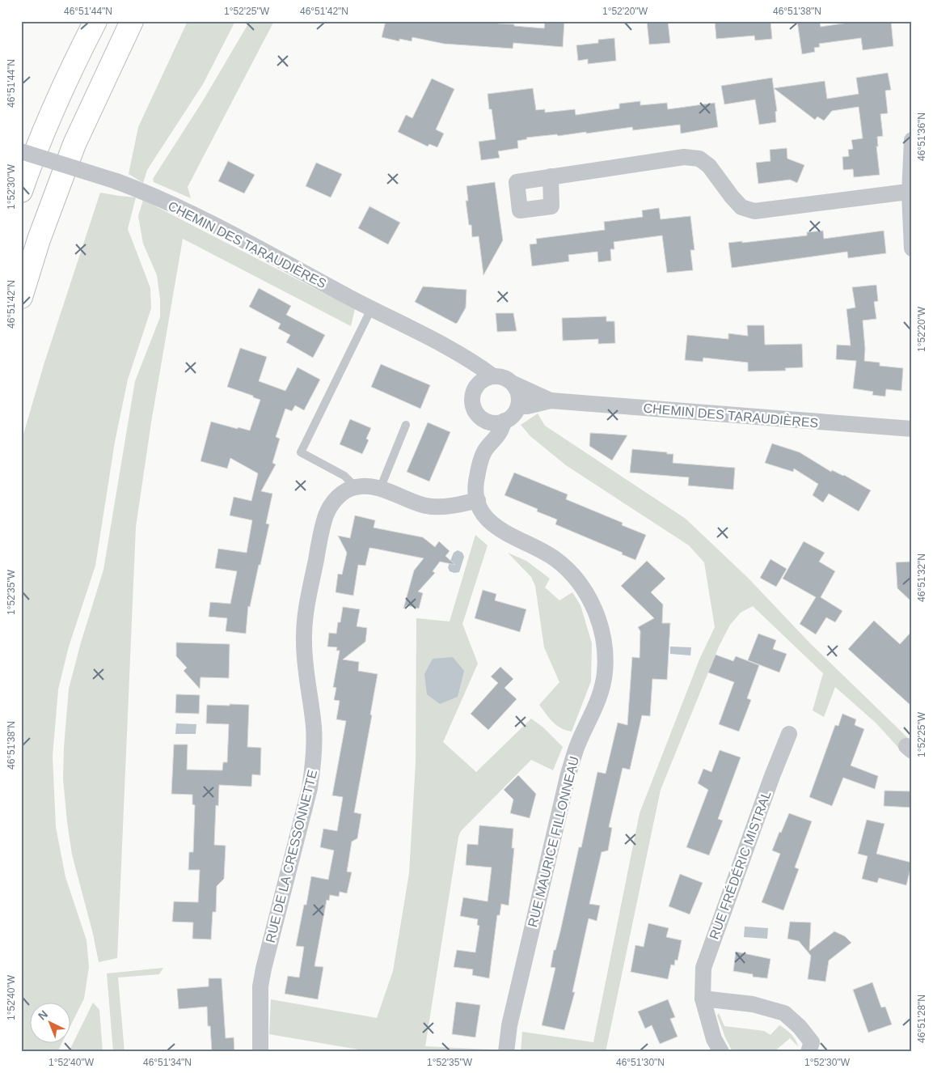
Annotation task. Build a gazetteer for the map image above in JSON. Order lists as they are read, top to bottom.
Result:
{
  "streets": {
    "street": [
      "CHEMIN DES TARAUDIÈRES",
      "RUE MAURICE FILLONNEAU",
      "RUE DE LA CRESSONNETTE",
      "RUE FRÉDÉRIC MISTRAL"
    ]
  },
  "crossings": [
    ["CHEMIN DES TARAUDIÈRES", "RUE MAURICE FILLONNEAU"],
    ["RUE MAURICE FILLONNEAU", "RUE DE LA CRESSONNETTE"]
  ],
  "north": "top left",
  "coordinates": [
    "46°51'44\"N",
    "1°52'25\"W",
    "46°51'42\"N",
    "1°52'20\"W",
    "46°51'38\"N",
    "46°51'36\"N",
    "1°52'30\"W",
    "46°51'32\"N",
    "1°52'35\"W",
    "1°52'40\"W",
    "46°51'28\"N",
    "46°51'34\"N",
    "46°51'30\"N"
  ]
}
